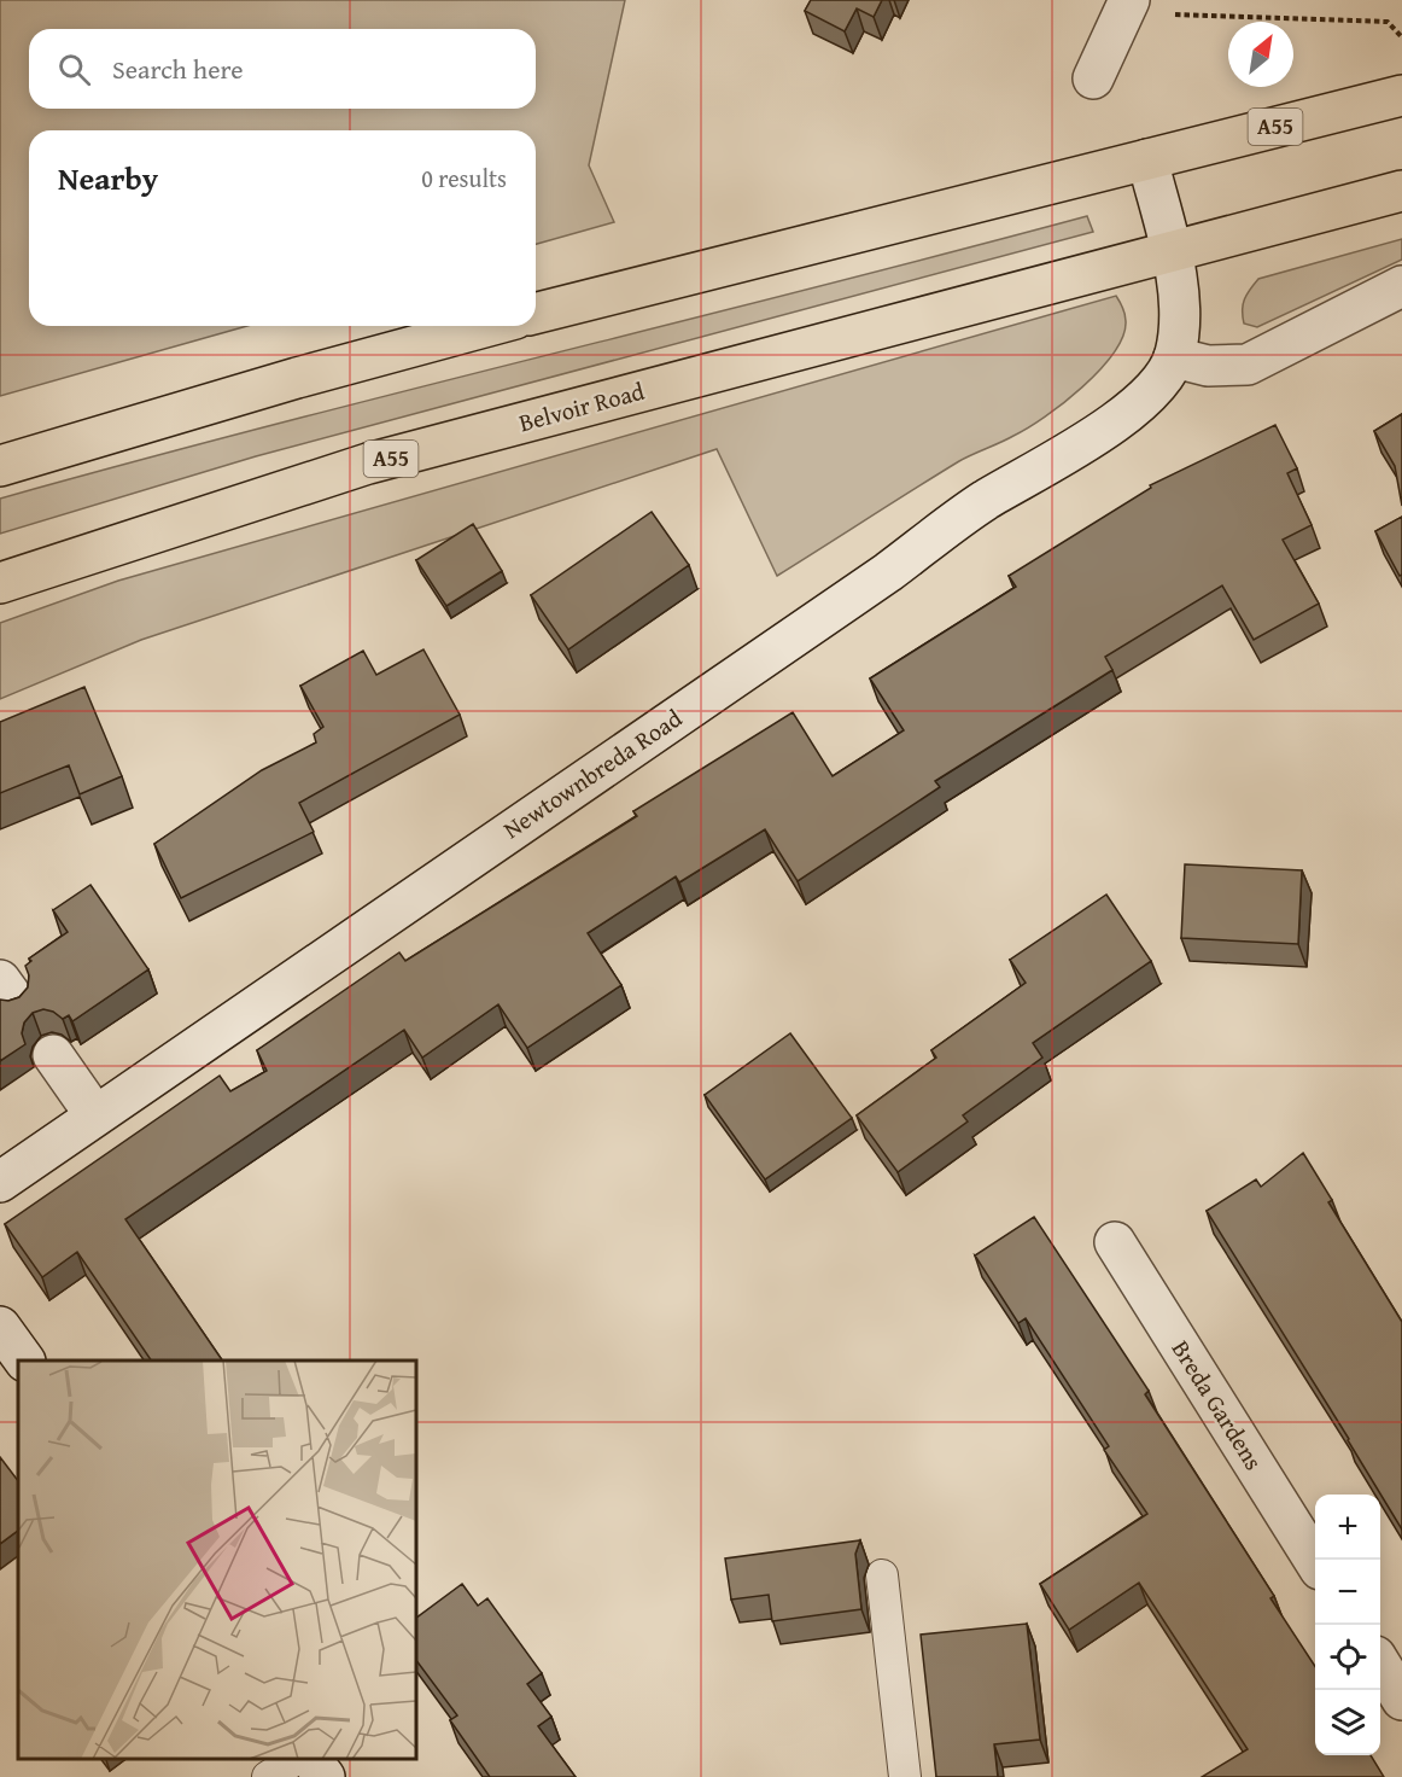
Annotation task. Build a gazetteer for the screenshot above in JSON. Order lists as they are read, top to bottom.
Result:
{
  "streets": {
    "highway": ["A55", "Belvoir Road"],
    "street": ["Newtownbreda Road", "Breda Gardens"]
  },
  "crossings": [
    ["A55", "Belvoir Road"],
    ["A55", "Newtownbreda Road"],
    ["Belvoir Road", "Newtownbreda Road"]
  ],
  "north": "top right",
  "page": {
    "search": "Search here",
    "heading": ["Nearby", "0 results"],
    "map_buttons": ["+", "−"]
  }
}
